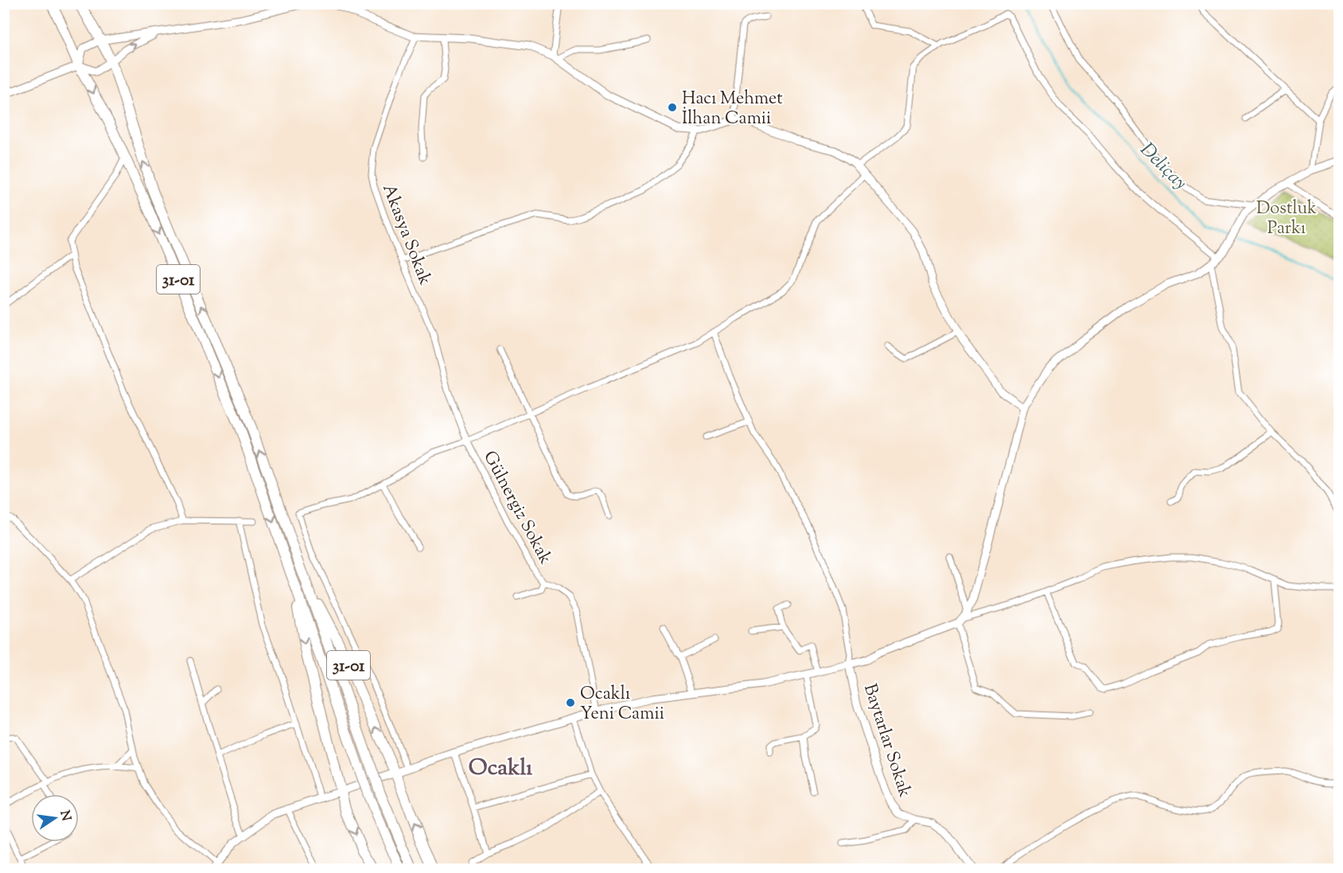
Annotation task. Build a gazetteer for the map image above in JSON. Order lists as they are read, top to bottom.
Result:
{
  "streets": {
    "highway": ["31-01"],
    "street": ["Akasya Sokak", "Gülnergiz Sokak", "Baytarlar Sokak"]
  },
  "crossings": [
    ["Akasya Sokak", "Gülnergiz Sokak"]
  ],
  "districts": ["Ocaklı"],
  "water": ["Deliçay"],
  "parks": ["Dostluk Parkı"],
  "places": ["Hacı Mehmet İlhan Camii", "Ocaklı Yeni Camii"],
  "north": "right"
}
